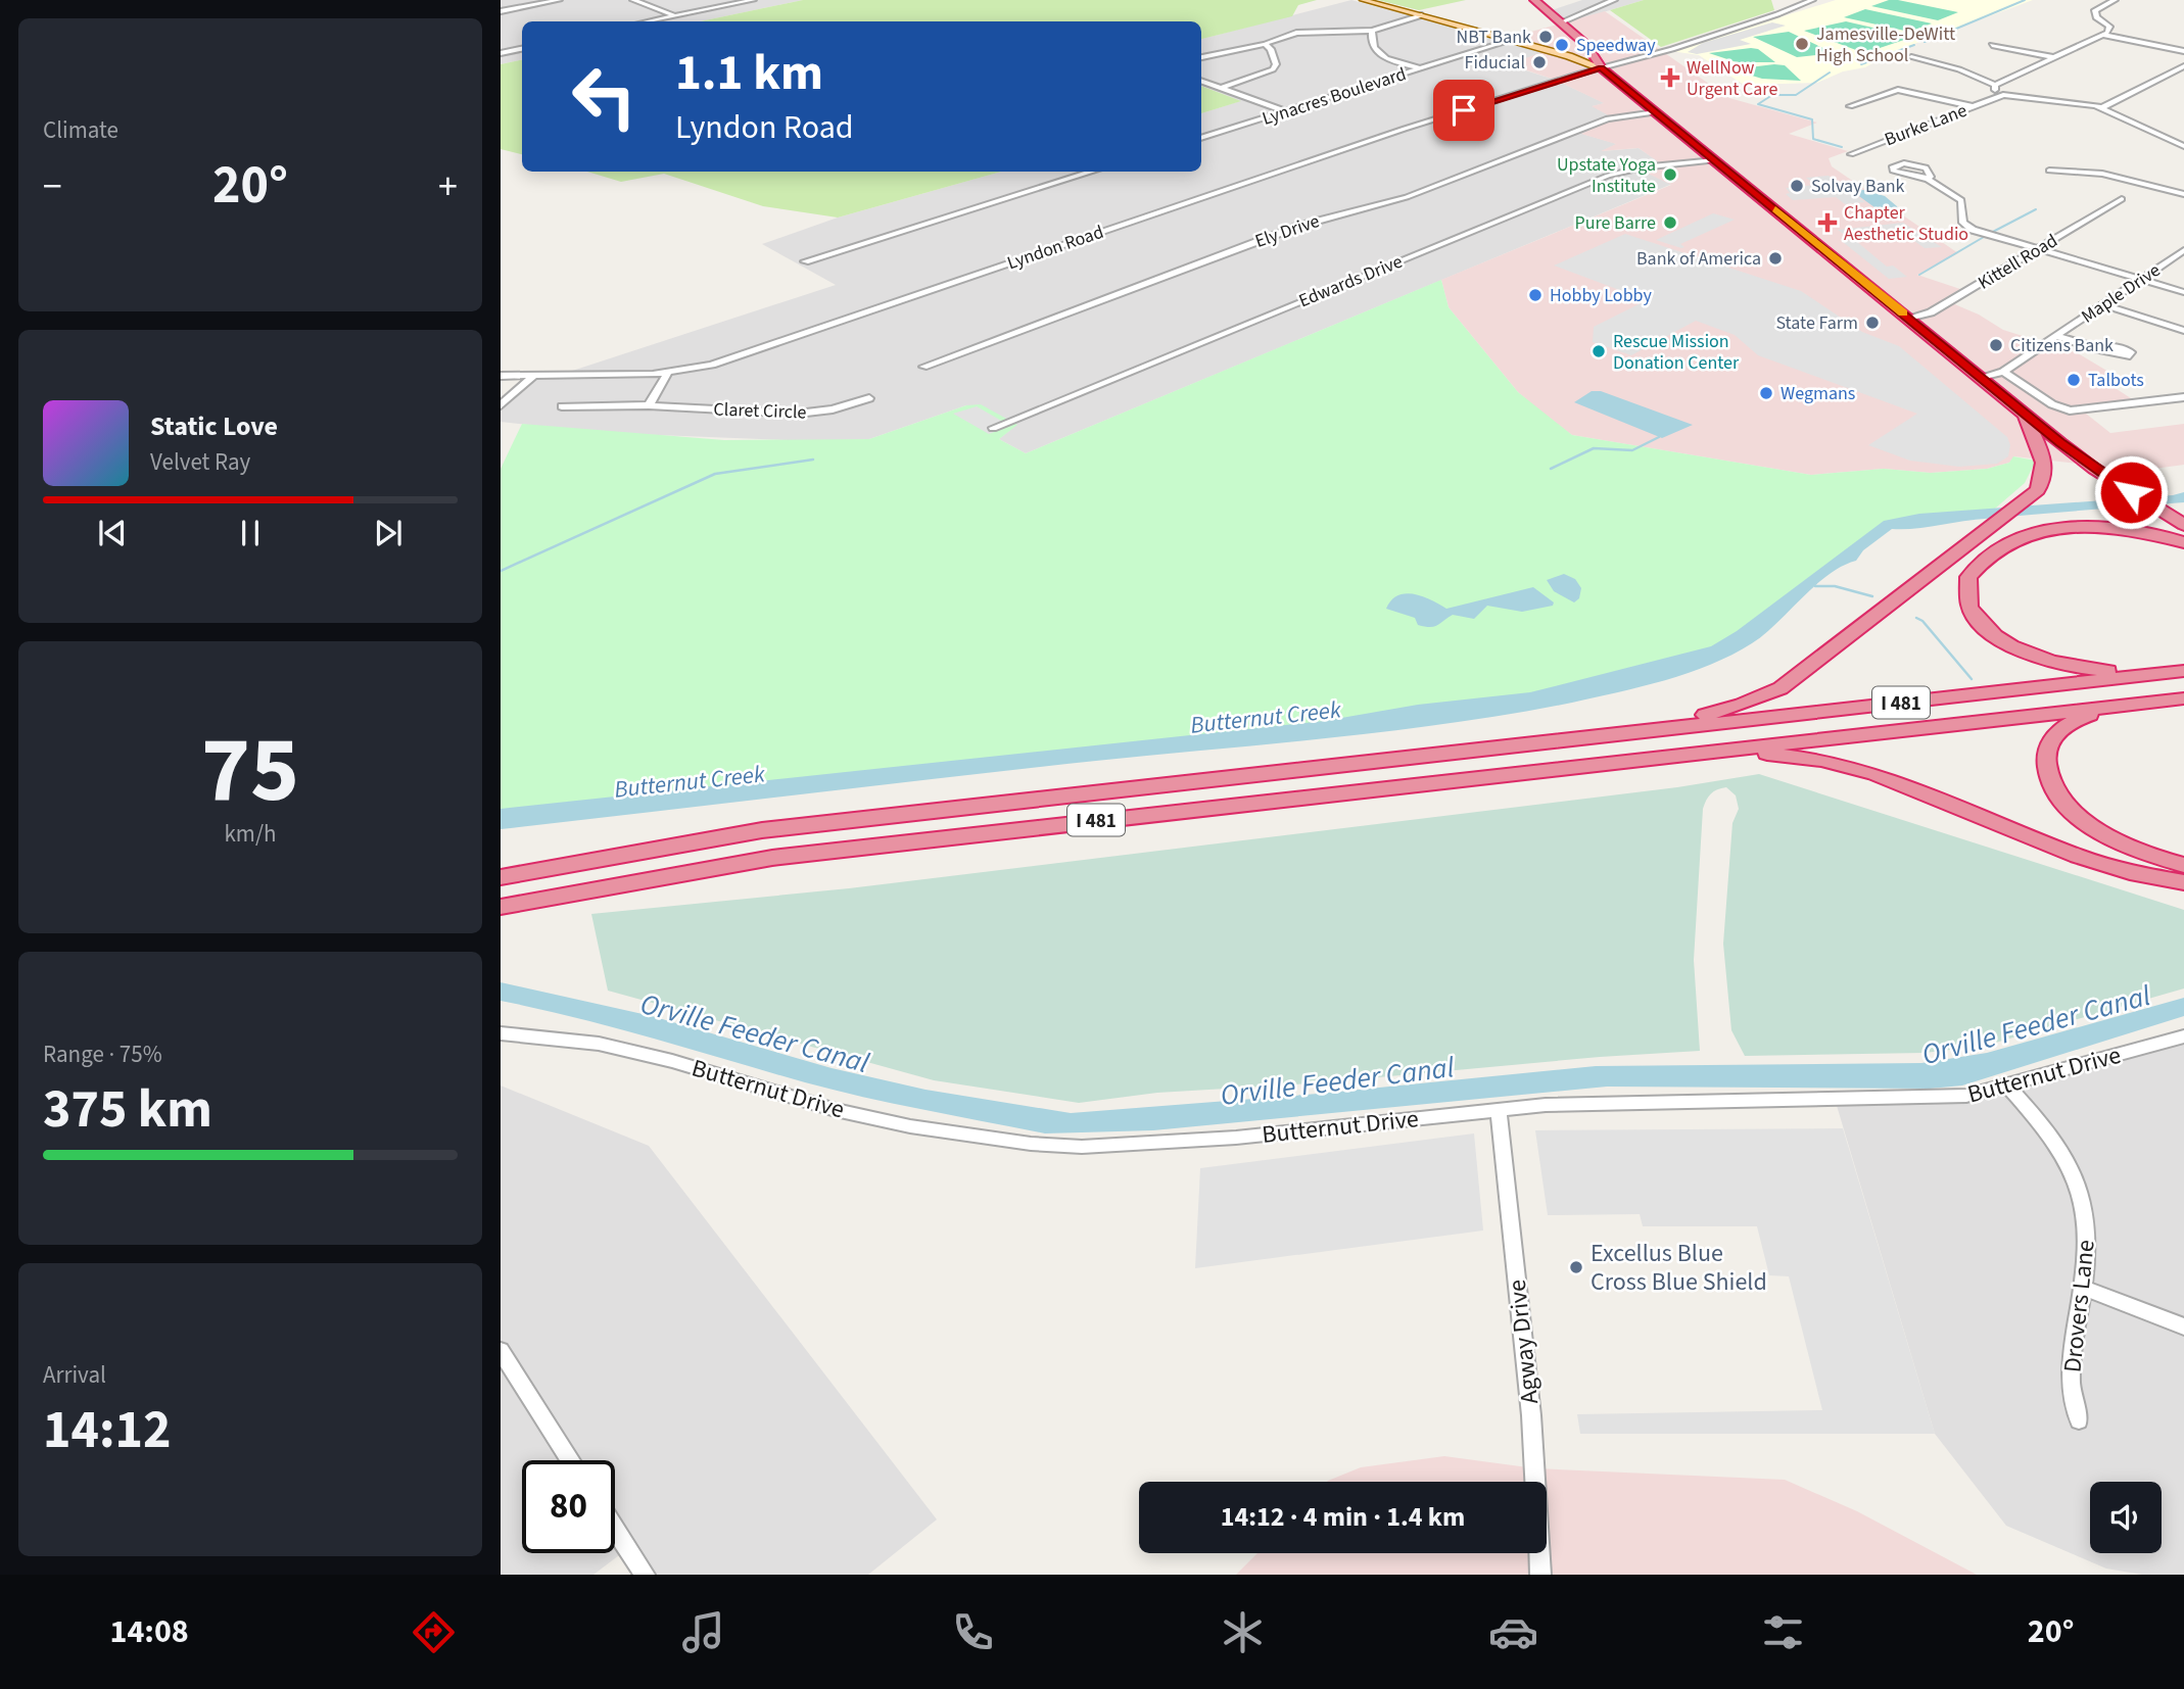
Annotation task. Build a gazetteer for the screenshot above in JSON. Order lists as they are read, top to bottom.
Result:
{
  "streets": {
    "highway": ["I 481"],
    "street": [
      "Lynacres Boulevard",
      "Burke Lane",
      "Ely Drive",
      "Lyndon Road",
      "Kittell Road",
      "Edwards Drive",
      "Maple Drive",
      "Claret Circle",
      "Butternut Drive",
      "Drovers Lane",
      "Agway Drive"
    ]
  },
  "crossings": [
    ["Butternut Drive", "Drovers Lane"],
    ["Butternut Drive", "Agway Drive"]
  ],
  "water": ["Butternut Creek", "Orville Feeder Canal"],
  "places": {
    "other": [
      "NBT Bank",
      "Jamesville-DeWitt High School",
      "Speedway",
      "Fiducial",
      "Upstate Yoga Institute",
      "Solvay Bank",
      "Pure Barre",
      "Bank of America",
      "Hobby Lobby",
      "State Farm",
      "Citizens Bank",
      "Rescue Mission Donation Center",
      "Talbots",
      "Wegmans",
      "Excellus Blue Cross Blue Shield"
    ],
    "health": ["WellNow Urgent Care", "Chapter Aesthetic Studio"]
  },
  "page": {
    "tile": [
      "Climate",
      ["75", "km/h"],
      ["Range · 75%", "375 km"],
      ["Arrival", "14:12"]
    ],
    "turn": ["1.1 km", "Lyndon Road"],
    "heat": ["−", "20°", "+"],
    "song": ["Static Love", "Velvet Ray"],
    "limit": "80",
    "trip": "14:12 · 4 min · 1.4 km",
    "tabs": ["14:08", "20°"]
  }
}
